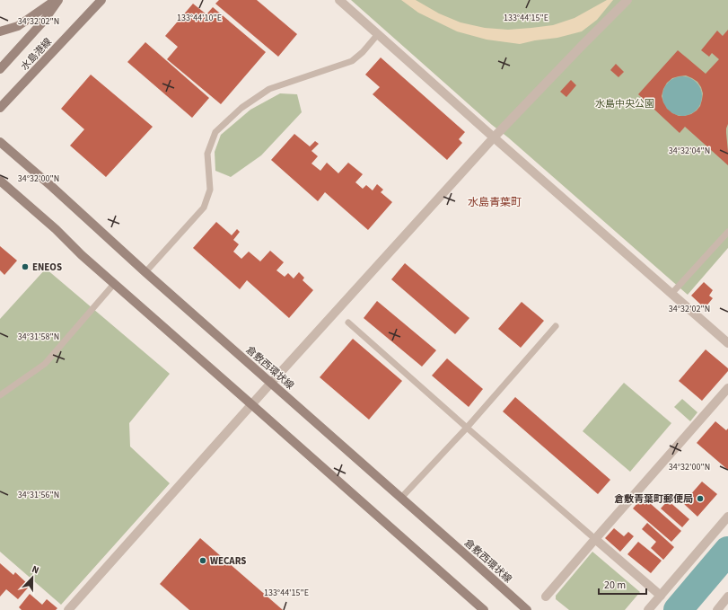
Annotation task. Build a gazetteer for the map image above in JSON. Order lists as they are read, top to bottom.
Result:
{
  "streets": {
    "main road": ["水島港線", "倉敷西環状線"]
  },
  "districts": ["水島青葉町"],
  "parks": ["水島中央公園"],
  "places": ["ENEOS", "倉敷青葉町郵便局", "WECARS"],
  "scale_bar": "20 m",
  "north": "top",
  "coordinates": [
    "133°44'15\"E",
    "133°44'10\"E",
    "34°32'02\"N",
    "34°32'04\"N",
    "34°32'00\"N",
    "34°31'58\"N",
    "34°31'56\"N"
  ]
}
